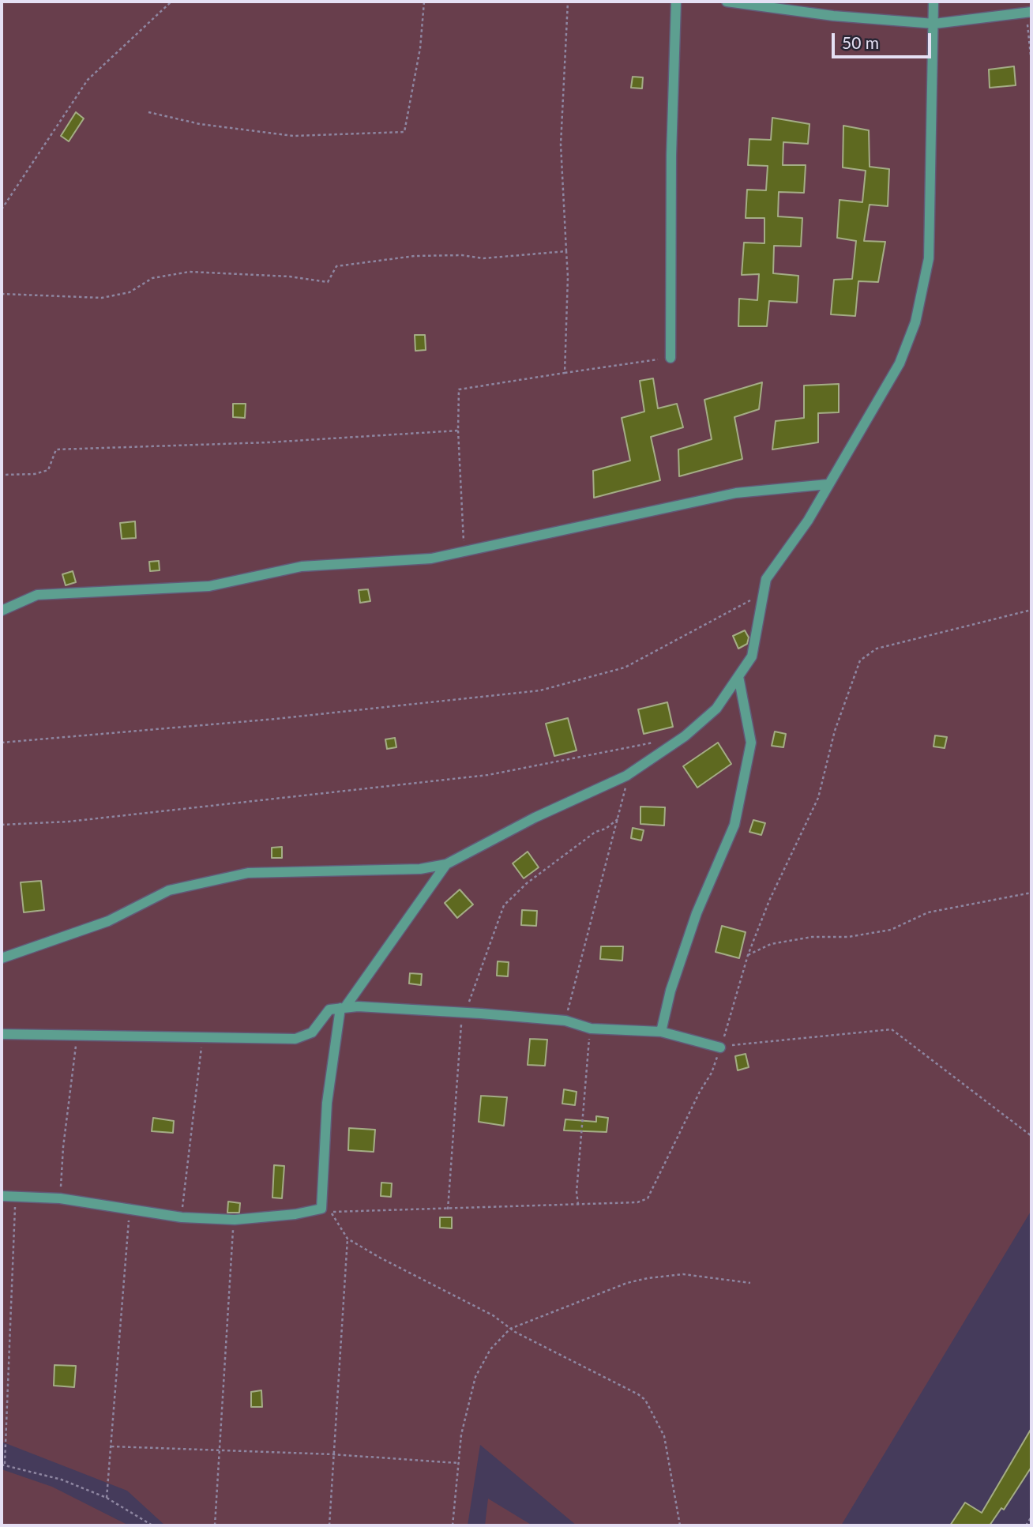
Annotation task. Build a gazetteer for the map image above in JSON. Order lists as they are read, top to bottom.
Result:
{
  "scale_bar": "50 m"
}
